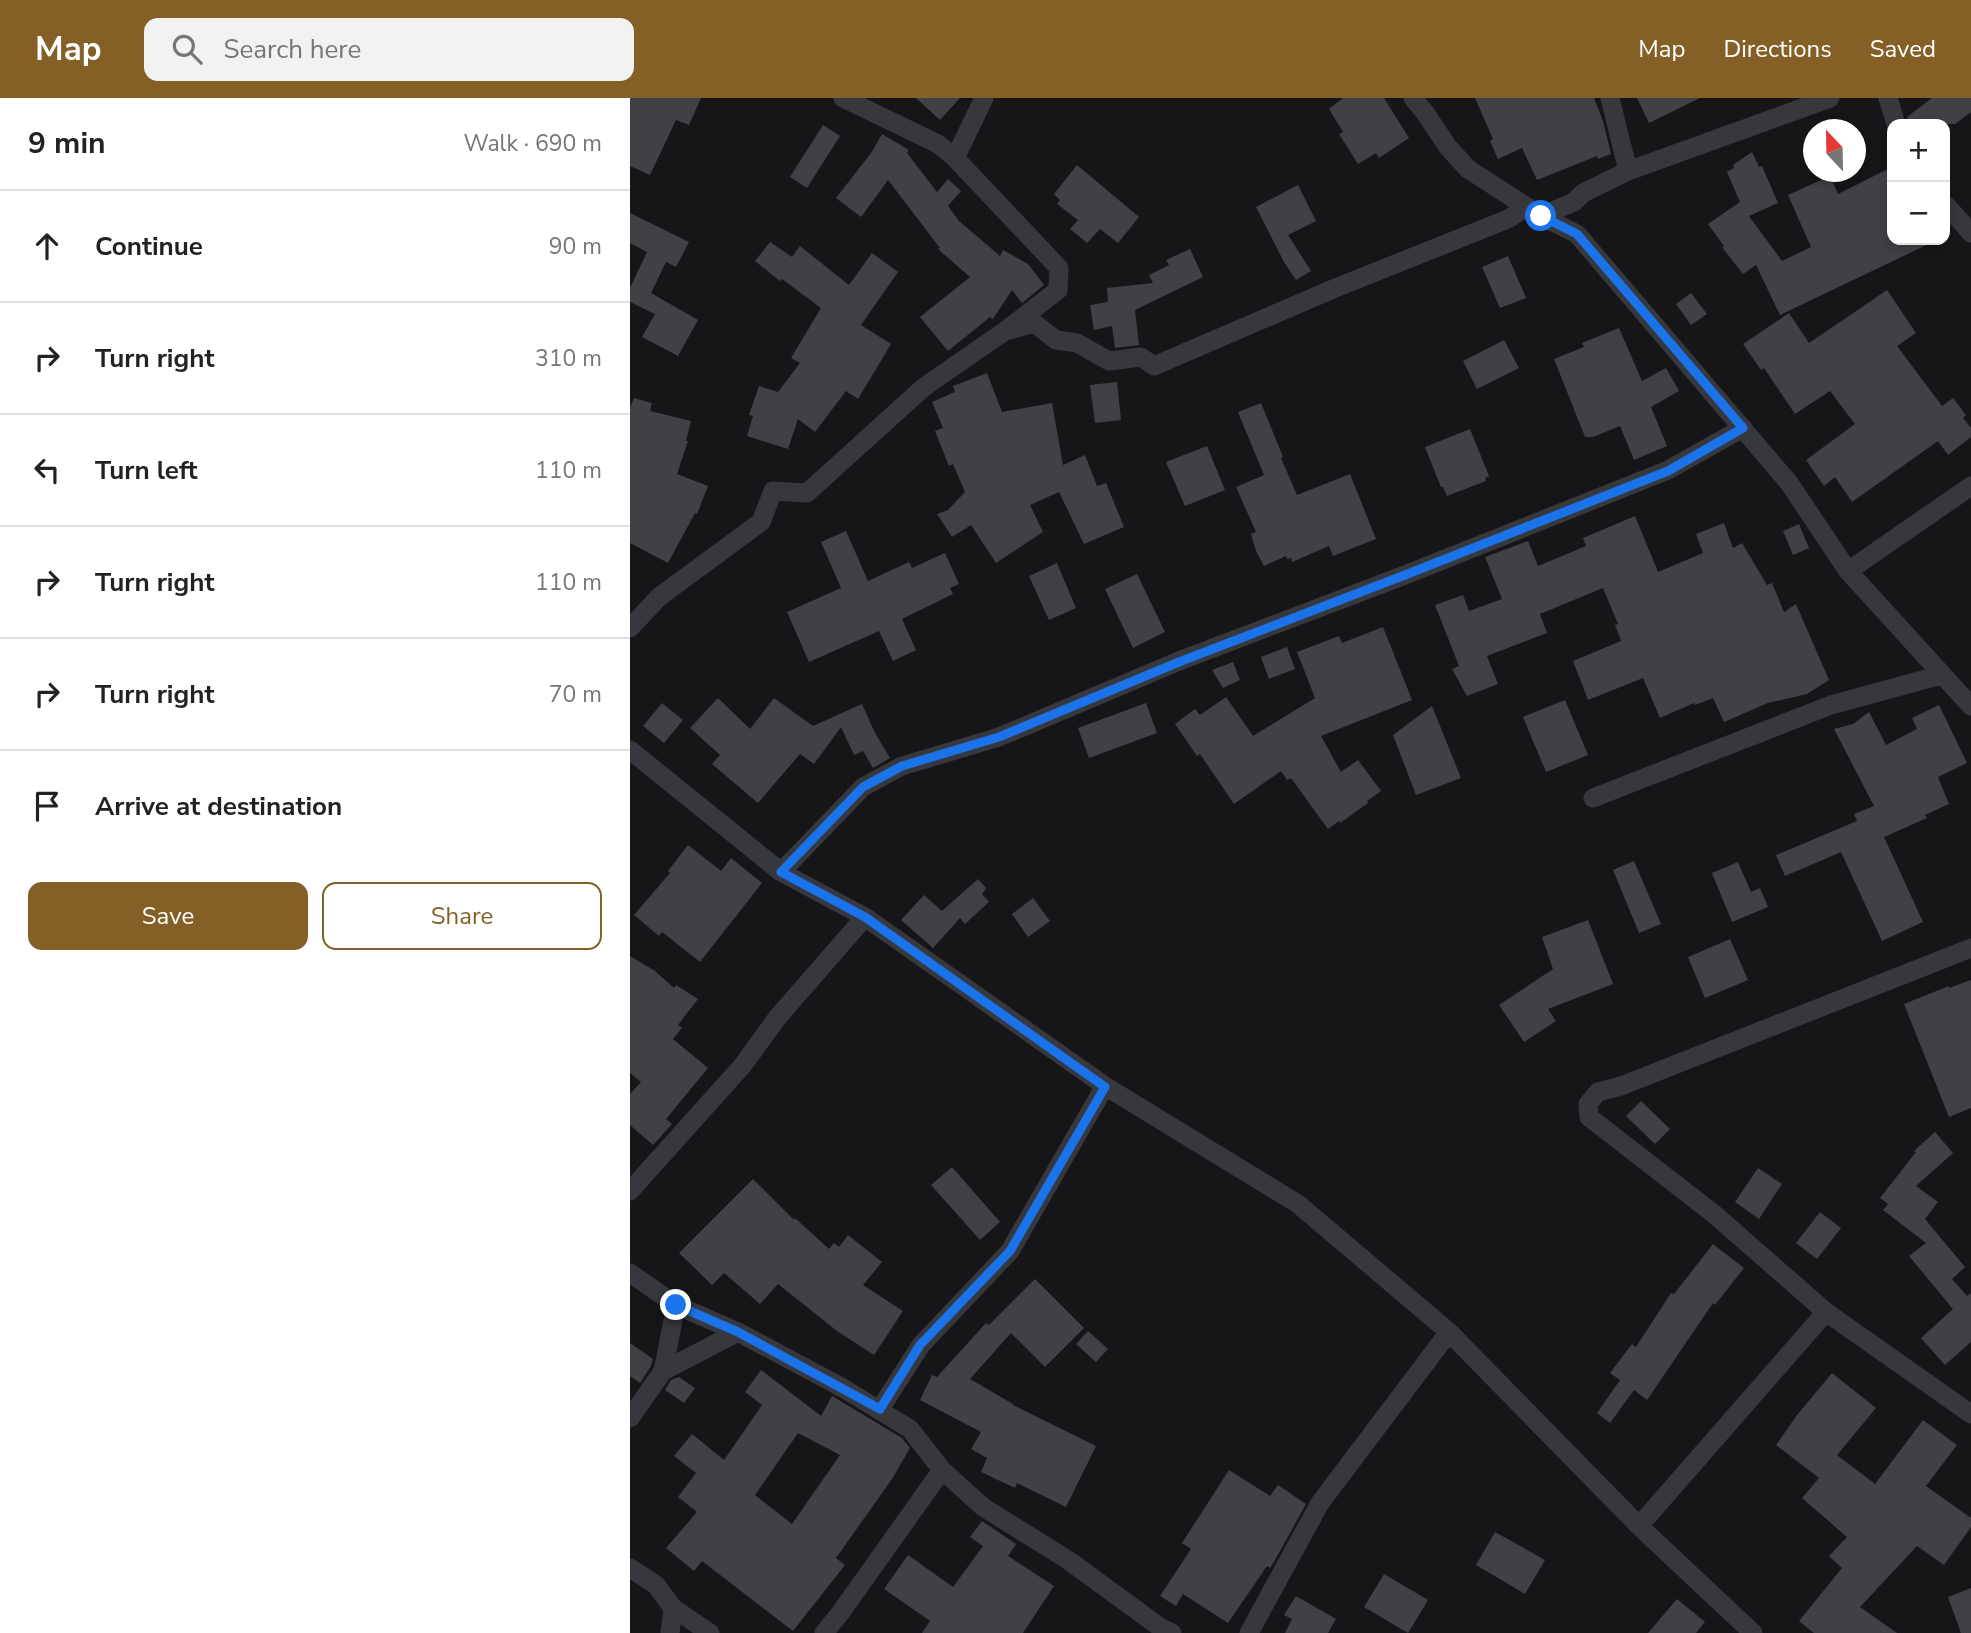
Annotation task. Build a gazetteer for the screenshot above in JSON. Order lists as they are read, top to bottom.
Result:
{
  "north": "top",
  "page": {
    "header": "Map",
    "search": "Search here",
    "nav": ["Map", "Directions", "Saved"],
    "heading": ["9 min", "Walk · 690 m"],
    "map_buttons": ["+", "−"],
    "list": [
      ["Continue", "90 m"],
      ["Turn right", "310 m"],
      ["Turn left", "110 m"],
      ["Turn right", "110 m"],
      ["Turn right", "70 m"],
      "Arrive at destination"
    ],
    "buttons": ["Save", "Share"]
  }
}
